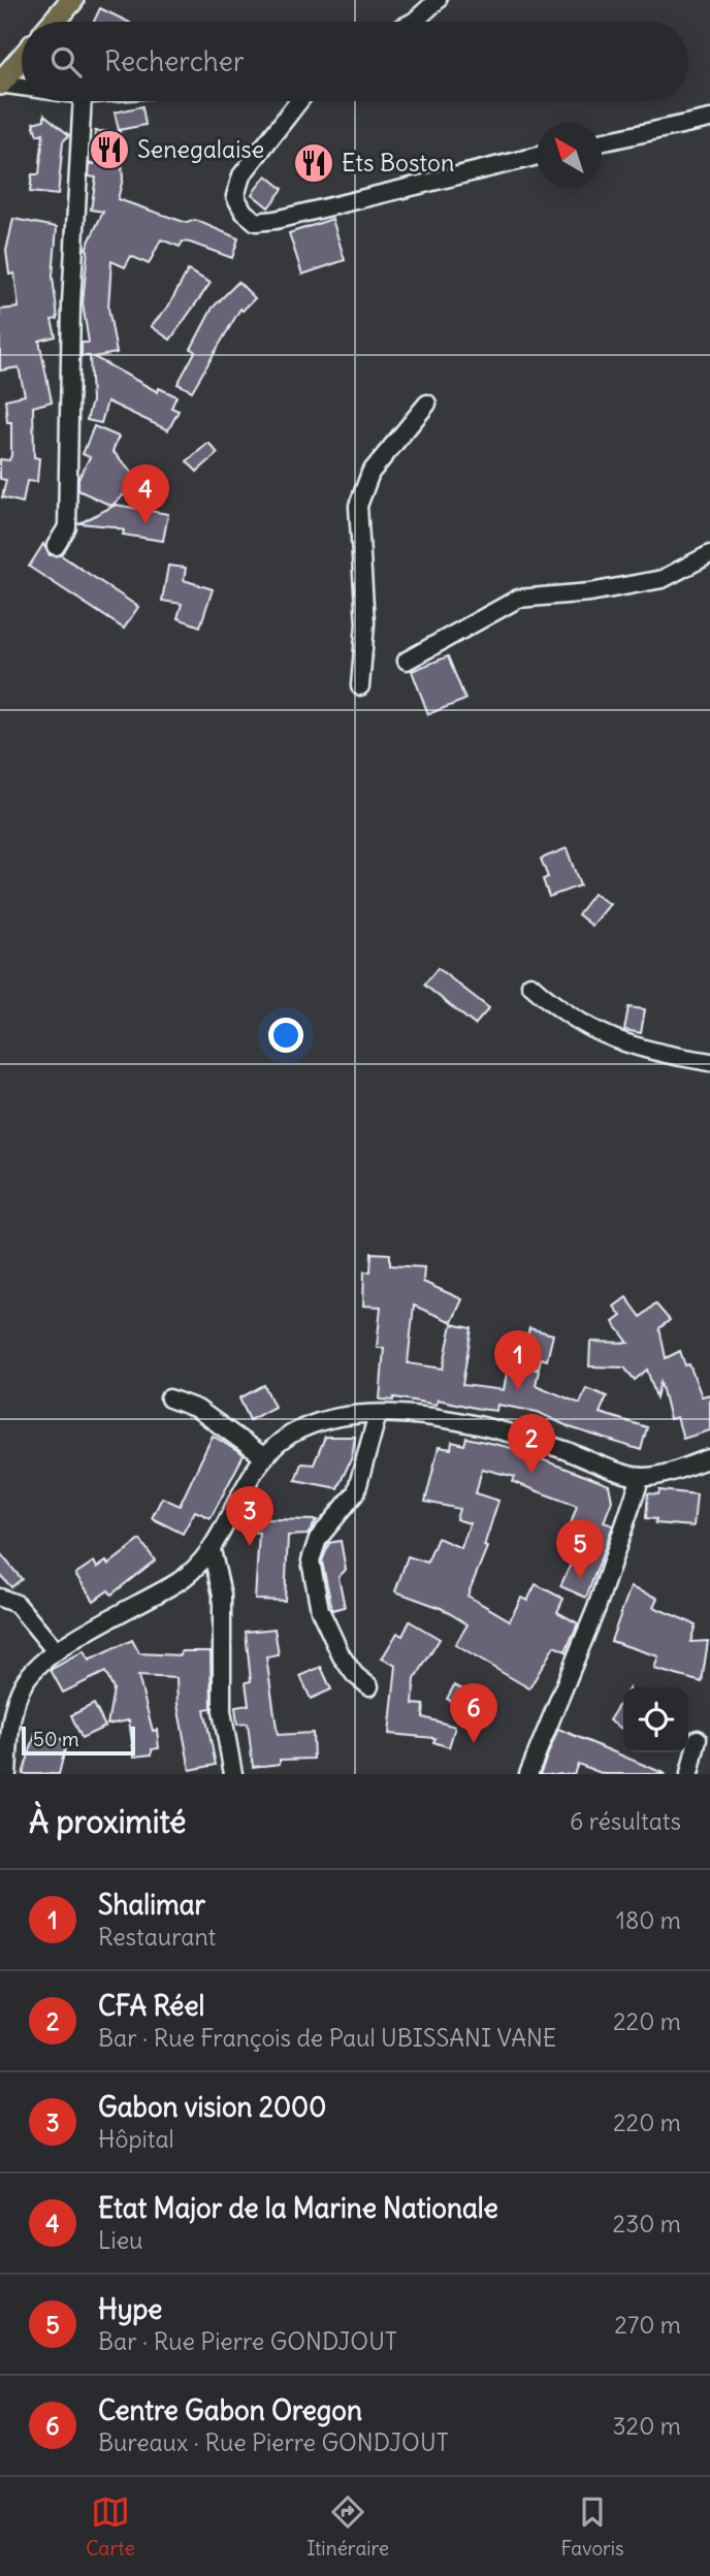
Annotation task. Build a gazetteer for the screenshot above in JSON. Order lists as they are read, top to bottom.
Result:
{
  "places": {
    "restaurant": ["Senegalaise", "Ets Boston"]
  },
  "scale_bar": "50 m",
  "north": "top left",
  "page": {
    "search": "Rechercher",
    "pins": [
      "4",
      "1",
      "2",
      "3",
      "5",
      "6"
    ],
    "scale": "50 m",
    "heading": ["À proximité", "6 résultats"],
    "list": [
      {
        "mark": "1",
        "name": "Shalimar",
        "note": "Restaurant",
        "value": "180 m"
      },
      {
        "mark": "2",
        "name": "CFA Réel",
        "note": "Bar · Rue François de Paul UBISSANI VANE",
        "value": "220 m"
      },
      {
        "mark": "3",
        "name": "Gabon vision 2000",
        "note": "Hôpital",
        "value": "220 m"
      },
      {
        "mark": "4",
        "name": "Etat Major de la Marine Nationale",
        "note": "Lieu",
        "value": "230 m"
      },
      {
        "mark": "5",
        "name": "Hype",
        "note": "Bar · Rue Pierre GONDJOUT",
        "value": "270 m"
      },
      {
        "mark": "6",
        "name": "Centre Gabon Oregon",
        "note": "Bureaux · Rue Pierre GONDJOUT",
        "value": "320 m"
      }
    ],
    "nav": ["Carte", "Itinéraire", "Favoris"]
  }
}
